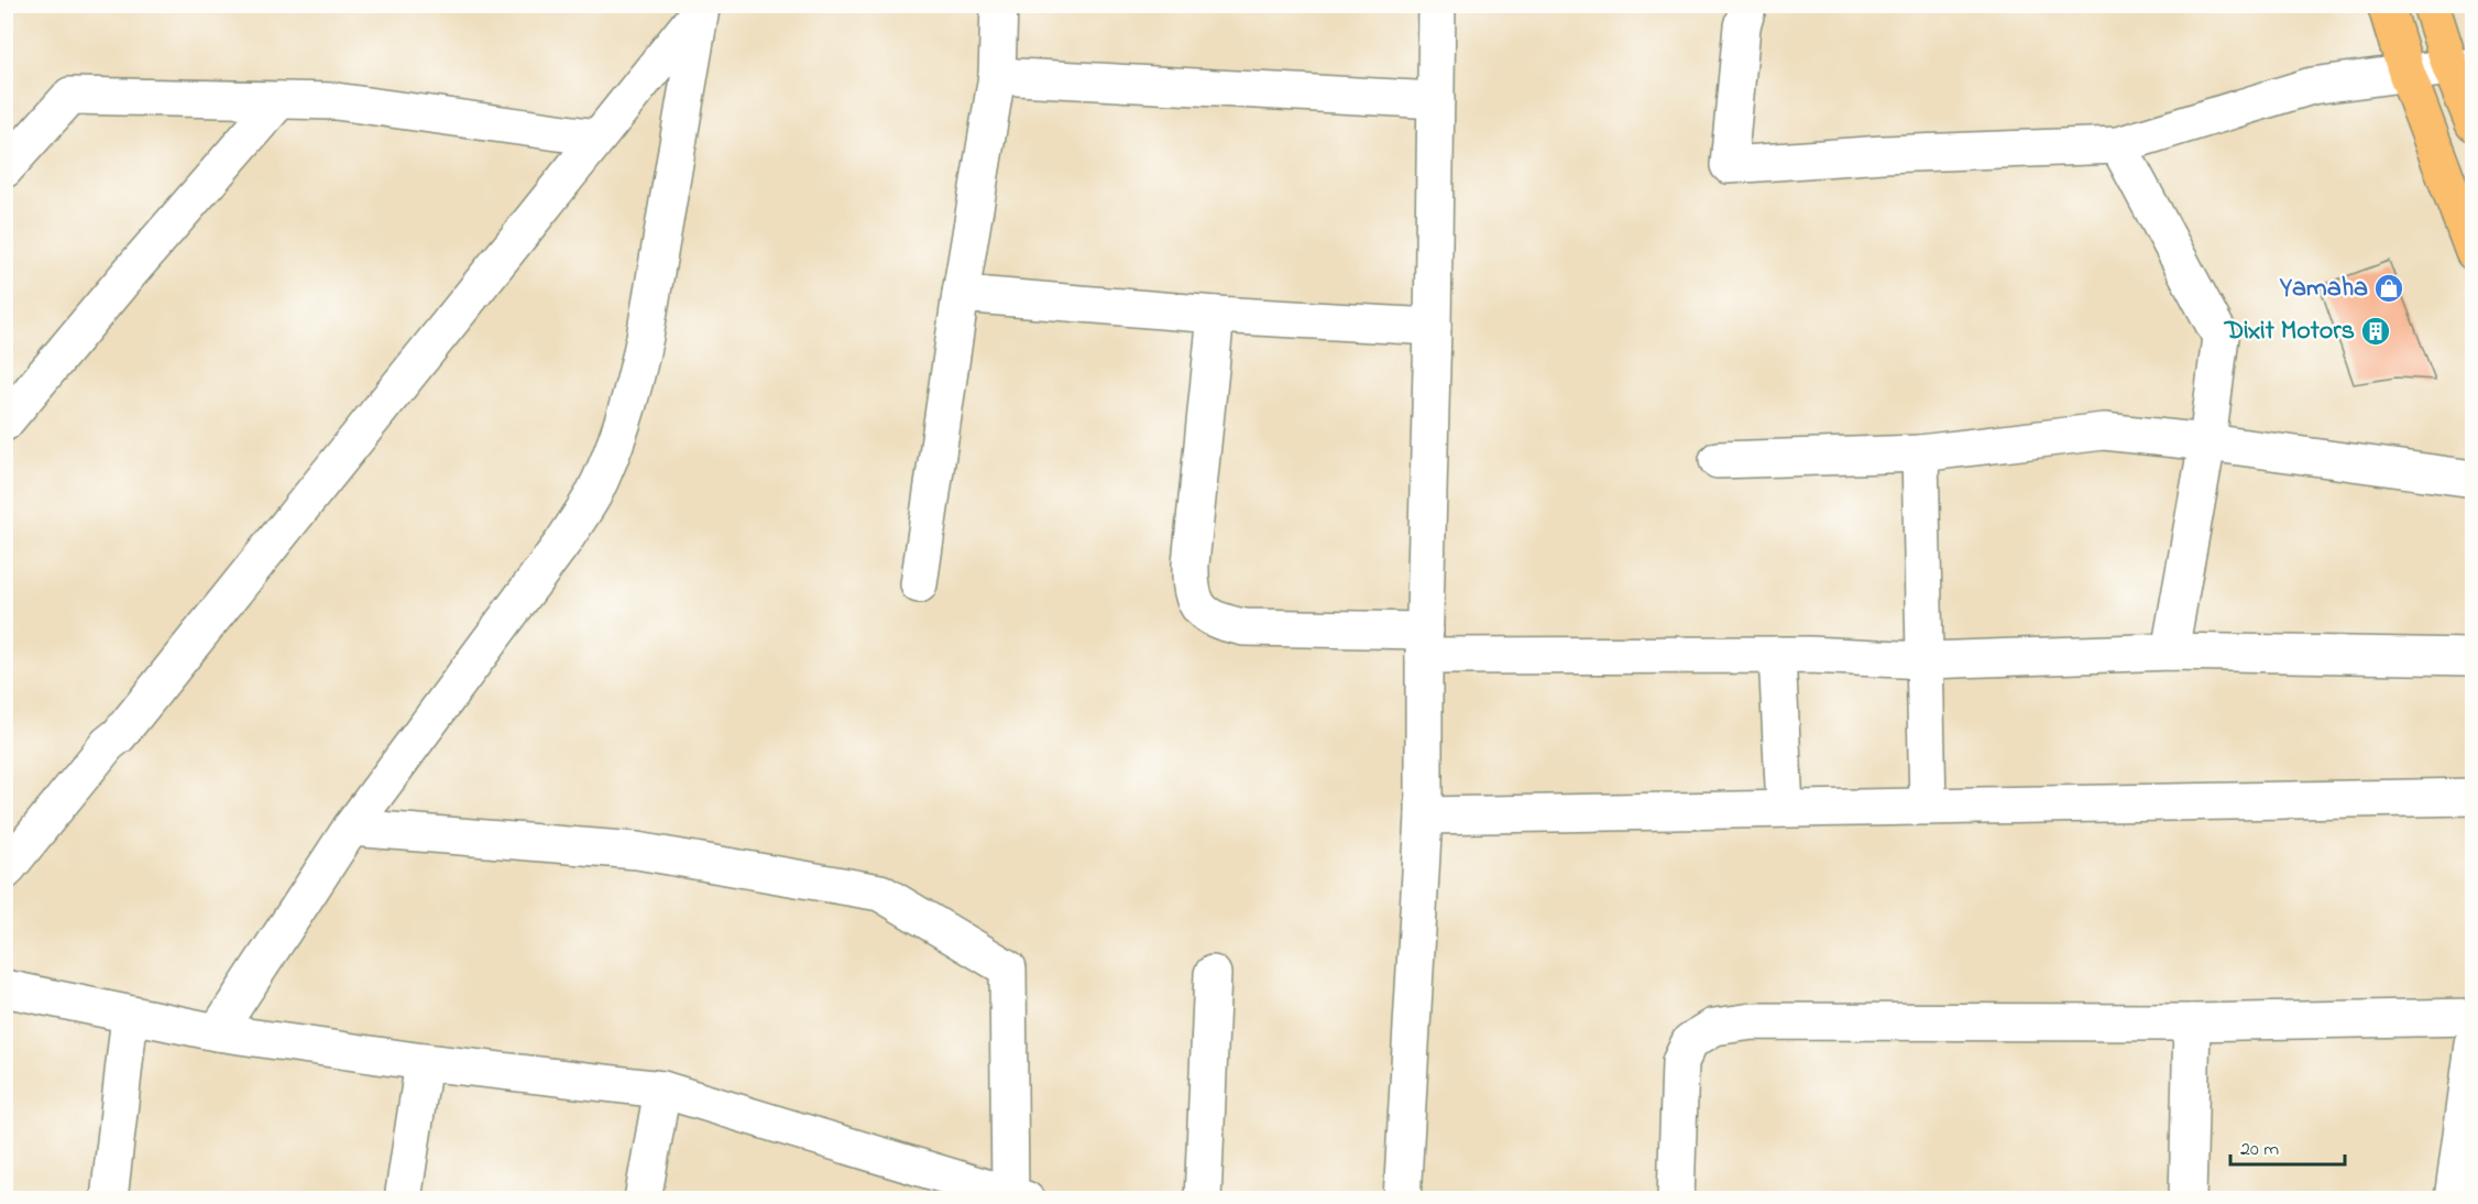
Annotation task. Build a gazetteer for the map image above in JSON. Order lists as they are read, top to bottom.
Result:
{
  "places": {
    "shop": ["Yamaha"],
    "building": ["Dixit Motors"]
  },
  "scale_bar": "20 m"
}
